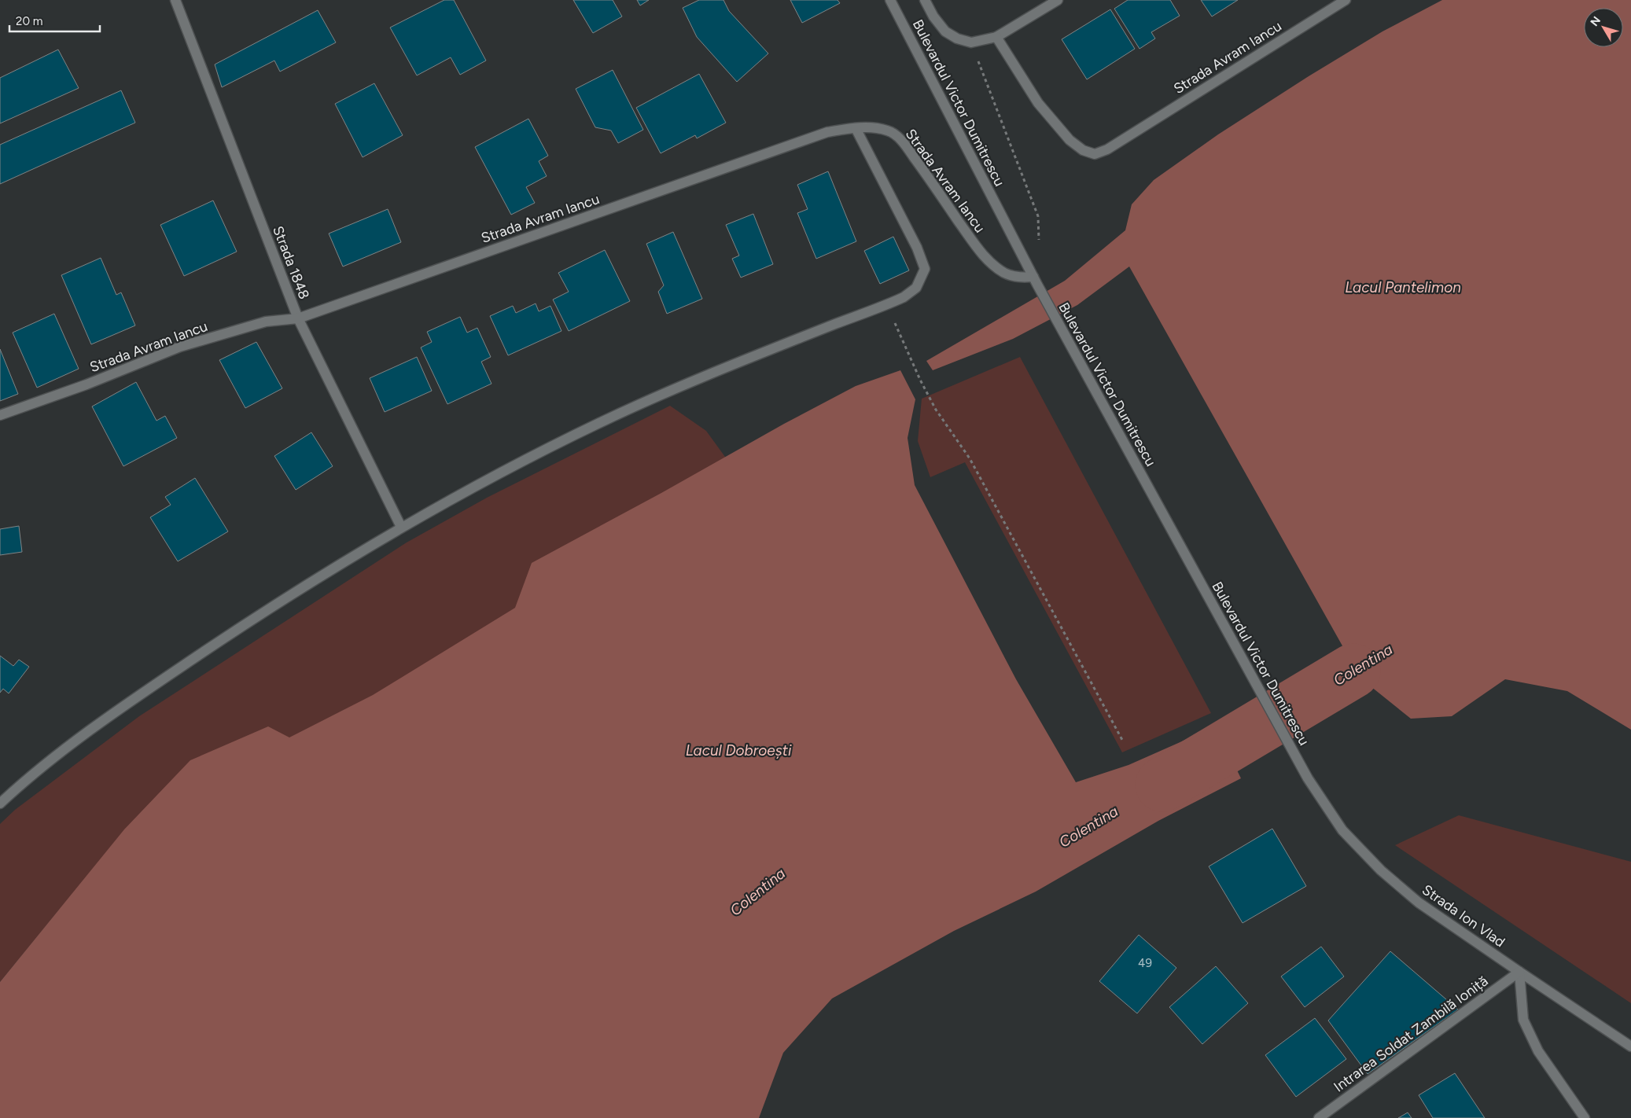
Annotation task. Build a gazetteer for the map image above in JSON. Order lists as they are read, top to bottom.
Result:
{
  "streets": {
    "street": [
      "Strada Avram Iancu",
      "Bulevardul Victor Dumitrescu",
      "Strada 1848",
      "Strada Ion Vlad",
      "Intrarea Soldat Zambilă Ioniță"
    ]
  },
  "crossings": [
    ["Strada Avram Iancu", "Bulevardul Victor Dumitrescu"],
    ["Strada Avram Iancu", "Strada 1848"],
    ["Bulevardul Victor Dumitrescu", "Strada Ion Vlad"],
    ["Strada Ion Vlad", "Intrarea Soldat Zambilă Ioniță"]
  ],
  "water": ["Lacul Pantelimon", "Colentina", "Lacul Dobroești"],
  "house_numbers": ["49"],
  "scale_bar": "20 m",
  "north": "top left"
}
